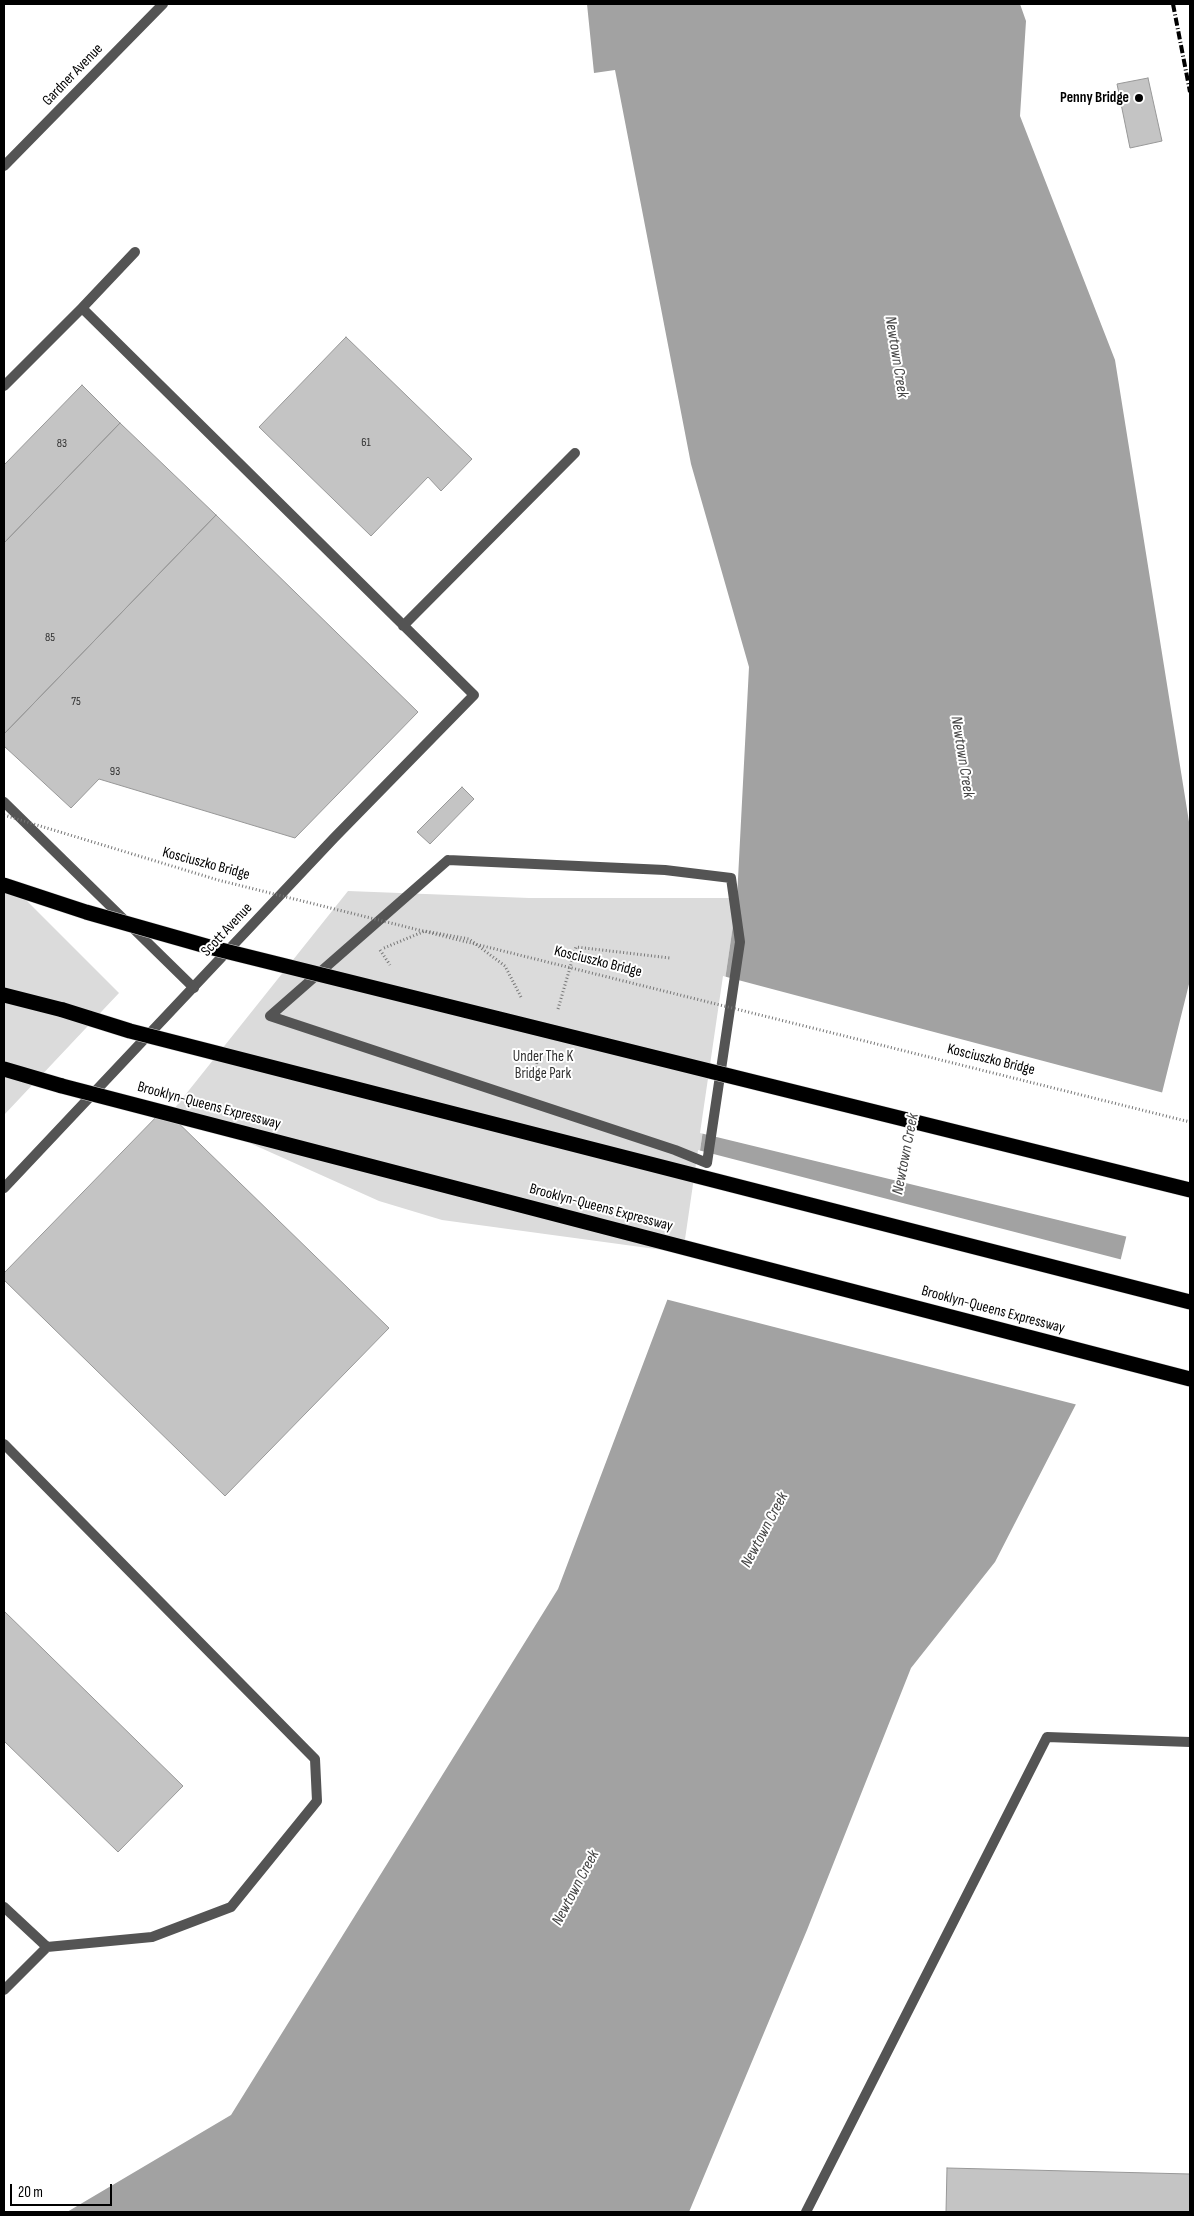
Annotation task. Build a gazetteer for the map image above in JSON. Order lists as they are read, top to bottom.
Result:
{
  "streets": {
    "highway": ["Brooklyn-Queens Expressway"],
    "street": ["Gardner Avenue", "Scott Avenue"],
    "path": ["Kosciuszko Bridge"]
  },
  "water": ["Newtown Creek"],
  "parks": ["Under The K Bridge Park"],
  "places": ["Penny Bridge"],
  "house_numbers": [
    "61",
    "83",
    "85",
    "75",
    "93"
  ],
  "scale_bar": "20 m"
}
